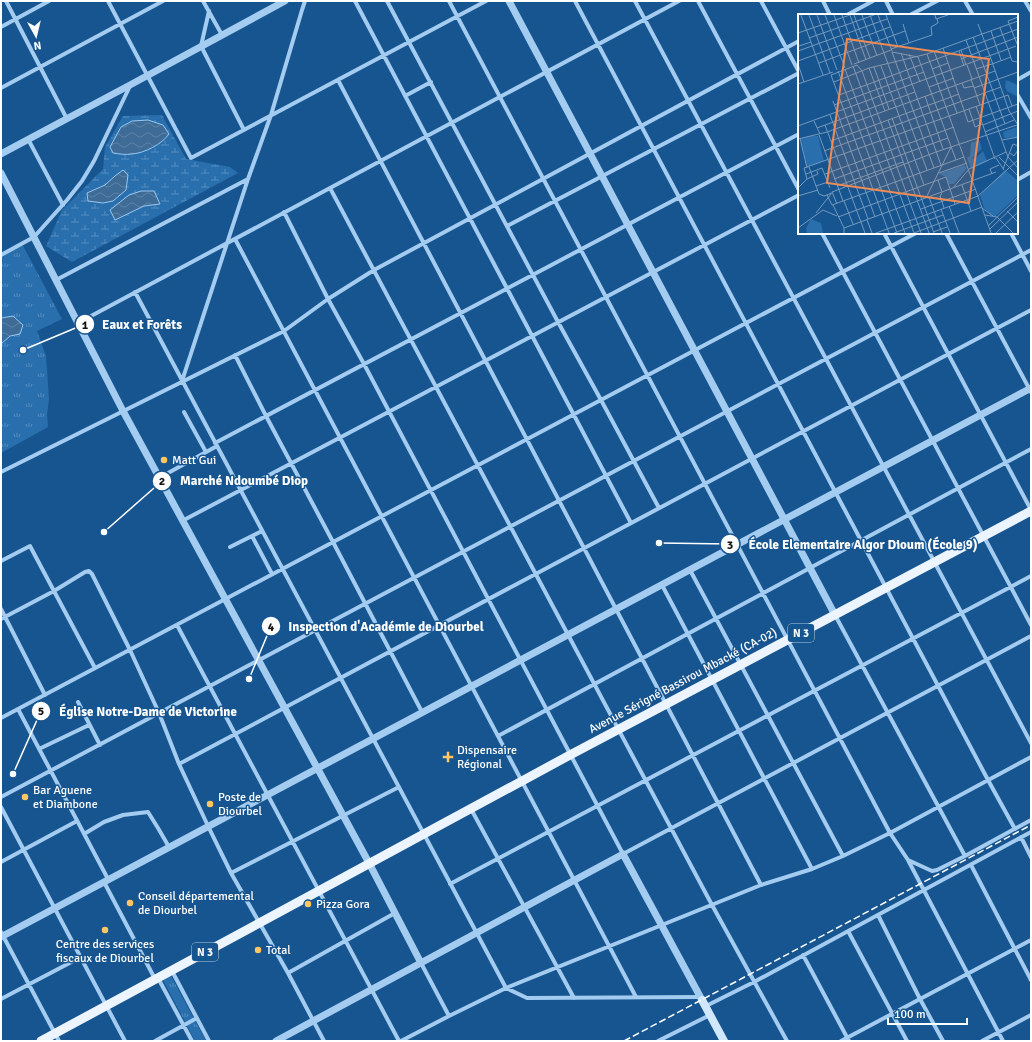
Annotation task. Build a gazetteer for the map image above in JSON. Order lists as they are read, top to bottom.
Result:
{
  "streets": {
    "main road": ["N 3", "Avenue Sérigné Bassirou Mbacké (CA-02)"]
  },
  "crossings": [
    ["N 3", "Avenue Sérigné Bassirou Mbacké (CA-02)"]
  ],
  "places": {
    "other": [
      "Eaux et Forêts",
      "Matt Gui",
      "Marché Ndoumbé Diop",
      "École Elementaire Algor Dioum (École 9)",
      "Inspection d'Académie de Diourbel",
      "Église Notre-Dame de Victorine",
      "Bar Aguene et Diambone",
      "Poste de Diourbel",
      "Conseil départemental de Diourbel",
      "Pizza Gora",
      "Centre des services fiscaux de Diourbel",
      "Total"
    ],
    "health": ["Dispensaire Régional"]
  },
  "scale_bar": "100 m",
  "north": "bottom"
}
